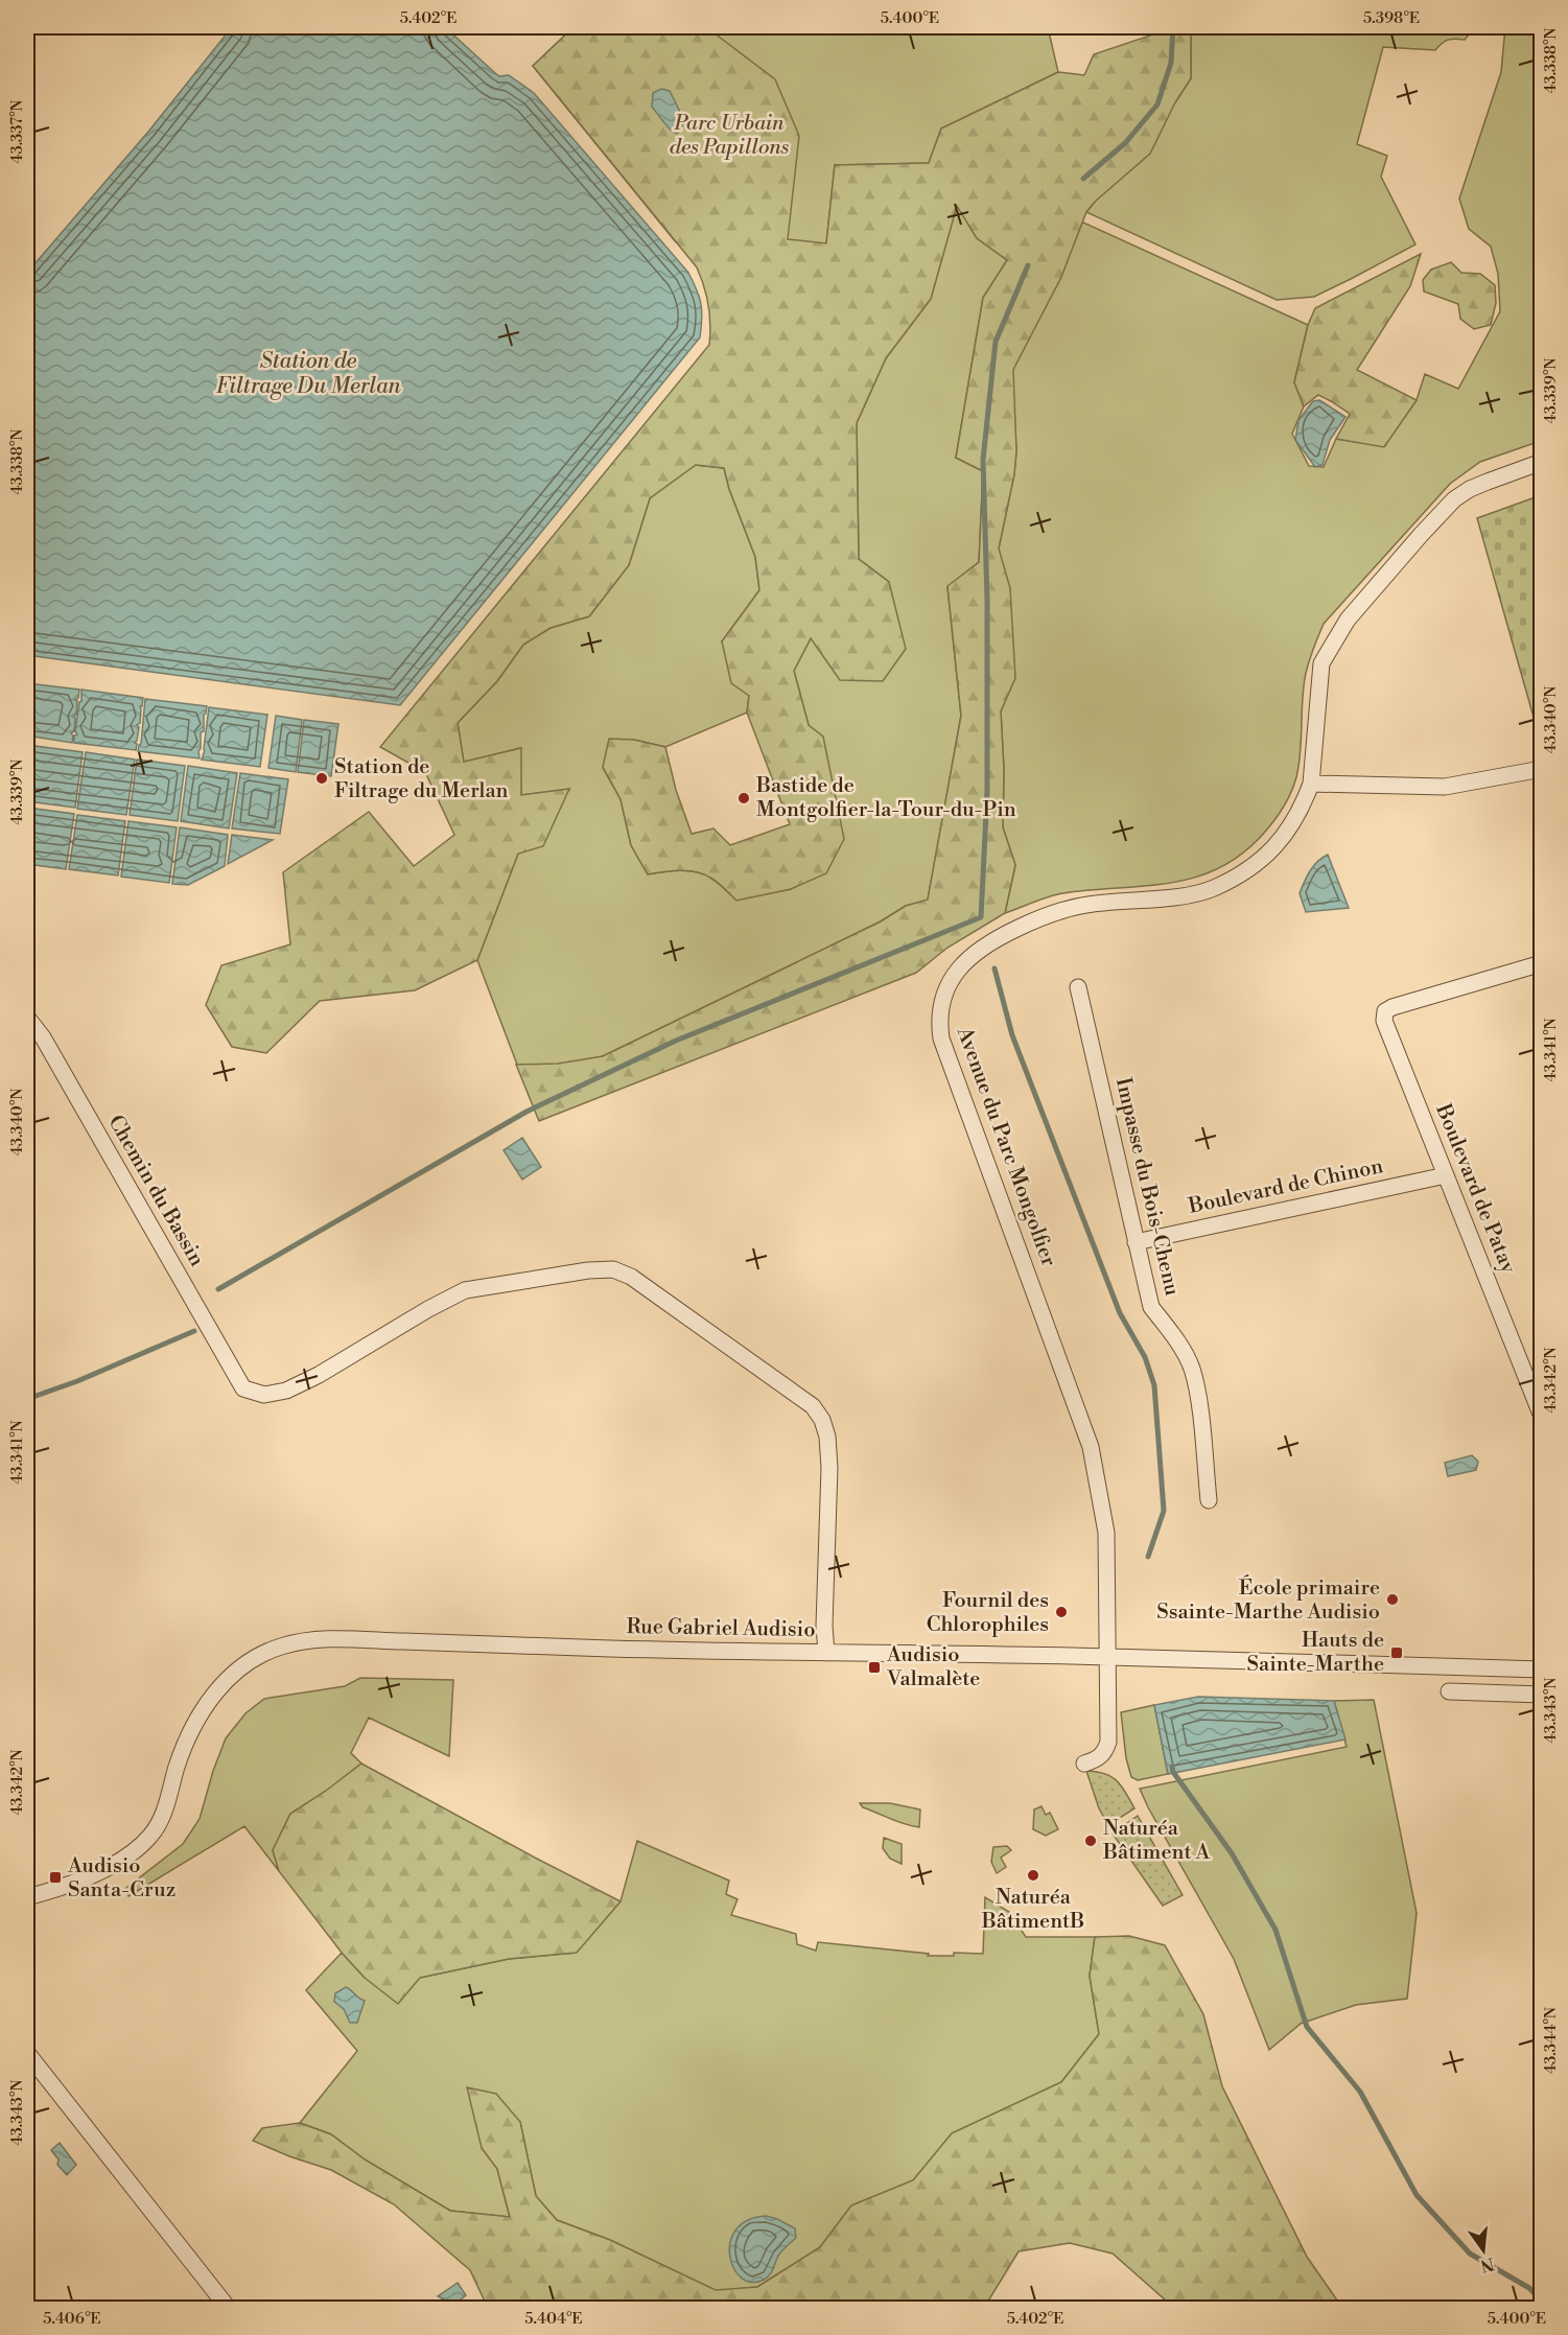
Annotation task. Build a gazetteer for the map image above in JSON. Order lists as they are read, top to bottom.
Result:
{
  "streets": {
    "street": [
      "Avenue du Parc Mongolfier",
      "Impasse du Bois-Chenu",
      "Boulevard de Chinon",
      "Boulevard de Patay",
      "Chemin du Bassin",
      "Rue Gabriel Audisio"
    ]
  },
  "crossings": [
    ["Avenue du Parc Mongolfier", "Rue Gabriel Audisio"],
    ["Impasse du Bois-Chenu", "Boulevard de Chinon"],
    ["Boulevard de Chinon", "Boulevard de Patay"],
    ["Chemin du Bassin", "Rue Gabriel Audisio"]
  ],
  "water": ["Station de Filtrage Du Merlan"],
  "parks": ["Parc Urbain des Papillons"],
  "places": {
    "other": [
      "Station de Filtrage du Merlan",
      "Bastide de Montgolfier-la-Tour-du-Pin",
      "École primaire Ssainte-Marthe Audisio",
      "Fournil des Chlorophiles",
      "Naturéa Bâtiment A",
      "Naturéa BâtimentB"
    ],
    "transit": ["Hauts de Sainte-Marthe", "Audisio Valmalète", "Audisio Santa-Cruz"]
  },
  "north": "bottom",
  "coordinates": [
    "5.402°E",
    "5.400°E",
    "5.398°E",
    "43.338°N",
    "43.337°N",
    "43.339°N",
    "43.340°N",
    "43.341°N",
    "43.342°N",
    "43.343°N",
    "43.344°N",
    "5.406°E",
    "5.404°E"
  ]
}
